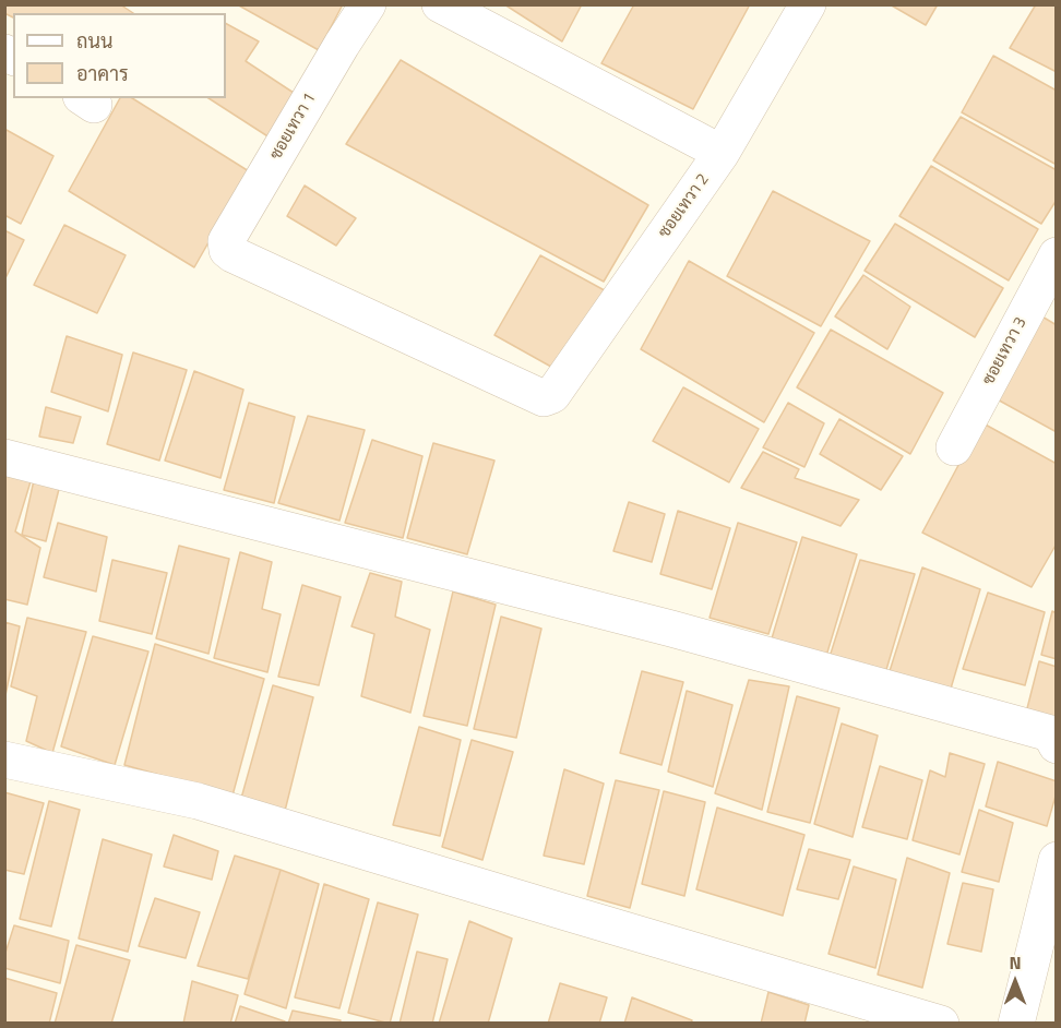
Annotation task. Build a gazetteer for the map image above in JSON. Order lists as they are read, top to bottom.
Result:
{
  "streets": {
    "street": ["ซอยเทวา 1", "ซอยเทวา 2", "ซอยเทวา 3"]
  },
  "crossings": [
    ["ซอยเทวา 1", "ซอยเทวา 2"]
  ],
  "legend": ["ถนน", "อาคาร"],
  "north": "top"
}
